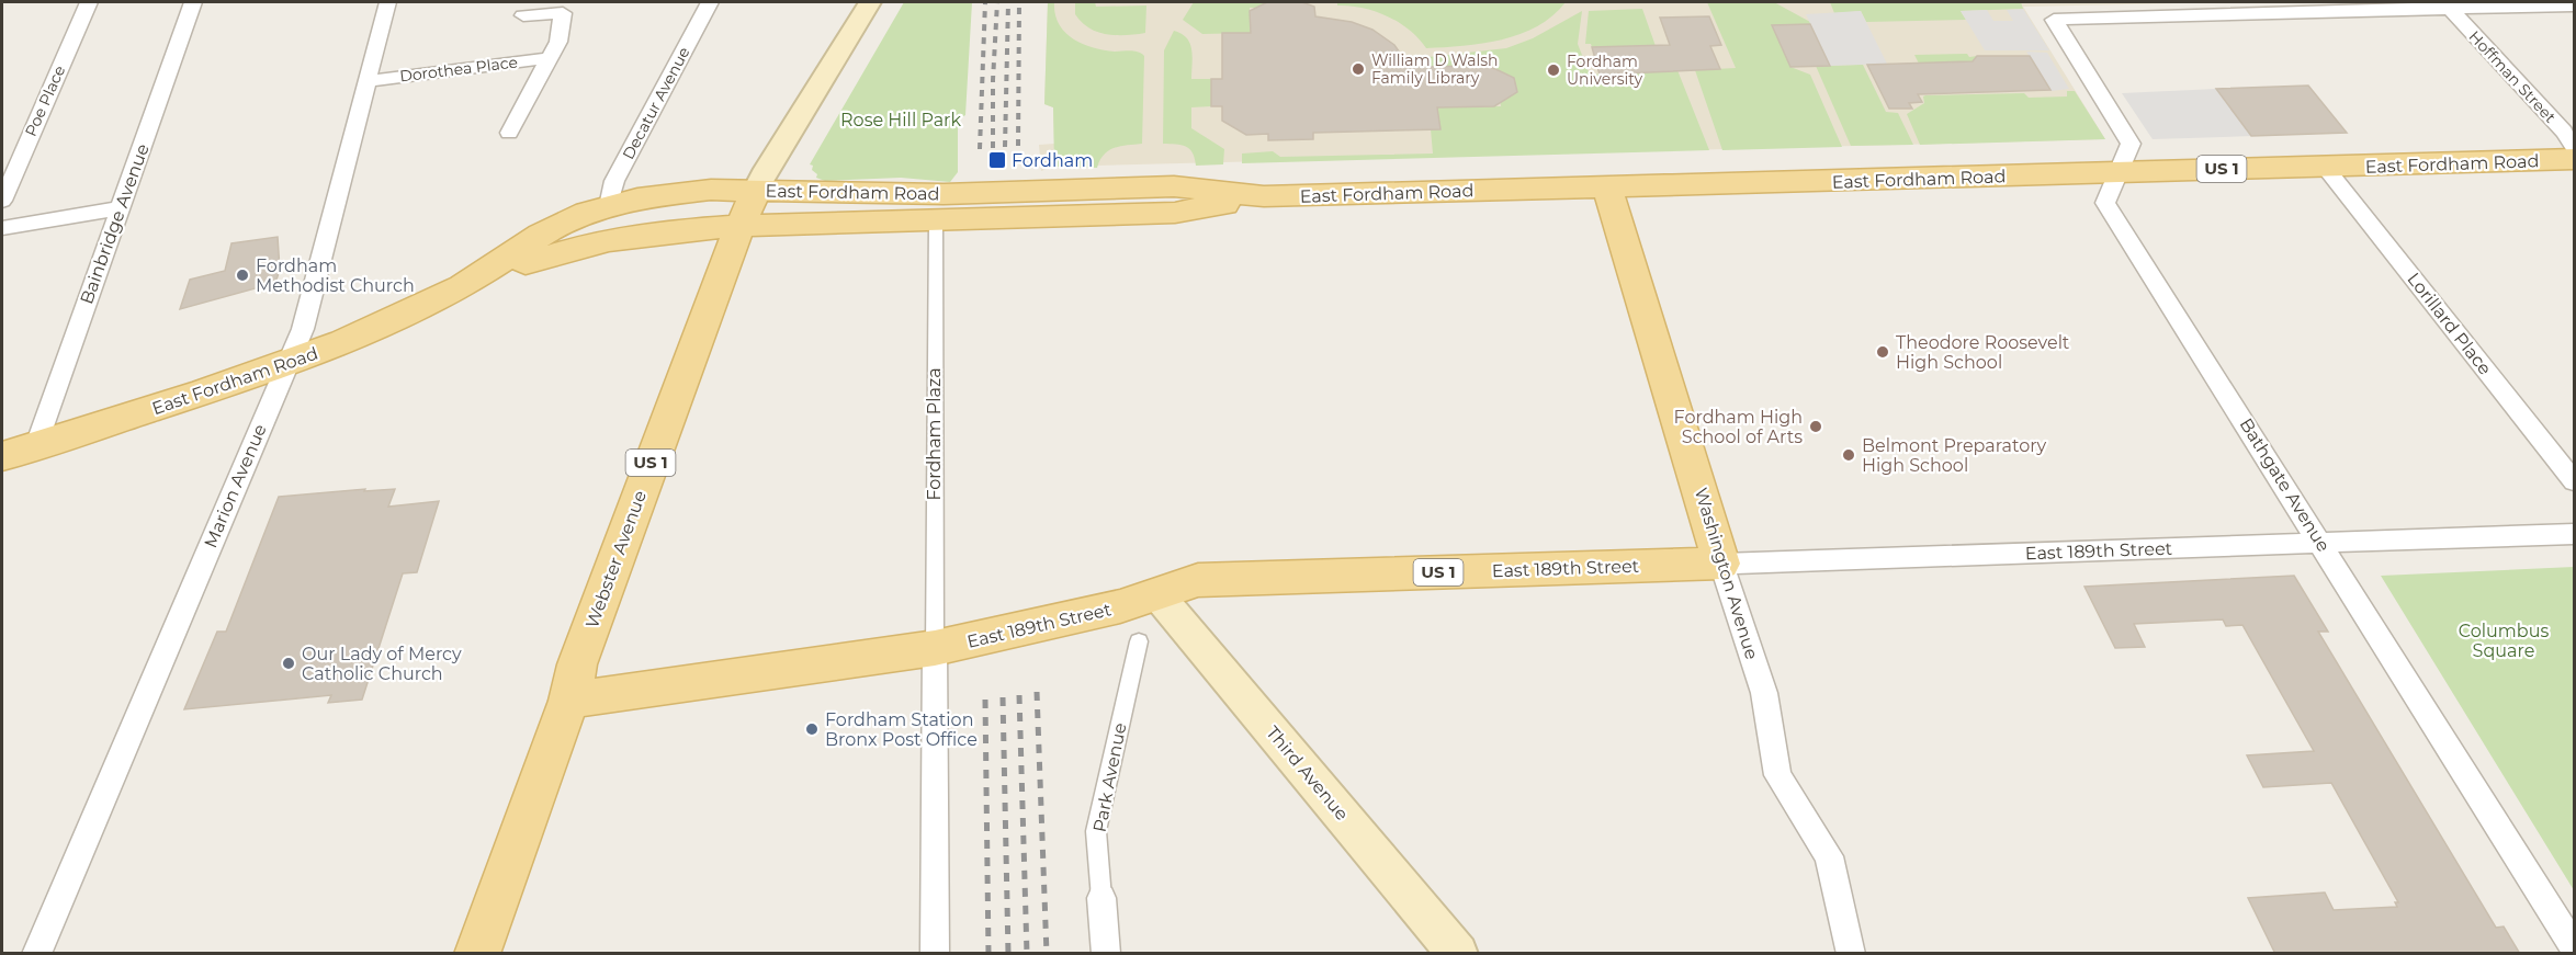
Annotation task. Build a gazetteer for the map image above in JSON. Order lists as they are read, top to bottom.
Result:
{
  "streets": {
    "main road": [
      "East Fordham Road",
      "US 1",
      "East 189th Street",
      "Webster Avenue",
      "Washington Avenue",
      "Third Avenue"
    ],
    "street": [
      "Dorothea Place",
      "Hoffman Street",
      "Poe Place",
      "Decatur Avenue",
      "Bainbridge Avenue",
      "Lorillard Place",
      "Fordham Plaza",
      "Bathgate Avenue",
      "Marion Avenue",
      "Park Avenue"
    ]
  },
  "crossings": [
    ["Dorothea Place", "Marion Avenue"],
    ["Hoffman Street", "Bathgate Avenue"],
    ["Decatur Avenue", "East Fordham Road"],
    ["East Fordham Road", "Bainbridge Avenue"],
    ["East Fordham Road", "Lorillard Place"],
    ["East Fordham Road", "Fordham Plaza"],
    ["East Fordham Road", "Bathgate Avenue"],
    ["East Fordham Road", "Marion Avenue"],
    ["East Fordham Road", "Webster Avenue"],
    ["East Fordham Road", "Washington Avenue"],
    ["Fordham Plaza", "East 189th Street"],
    ["Bathgate Avenue", "East 189th Street"],
    ["East 189th Street", "Webster Avenue"],
    ["East 189th Street", "Washington Avenue"],
    ["East 189th Street", "Third Avenue"]
  ],
  "parks": ["Rose Hill Park", "Columbus Square"],
  "places": {
    "other": [
      "William D Walsh Family Library",
      "Fordham University",
      "Fordham Methodist Church",
      "Theodore Roosevelt High School",
      "Fordham High School of Arts",
      "Belmont Preparatory High School",
      "Our Lady of Mercy Catholic Church",
      "Fordham Station Bronx Post Office"
    ],
    "transit": ["Fordham"]
  }
}
